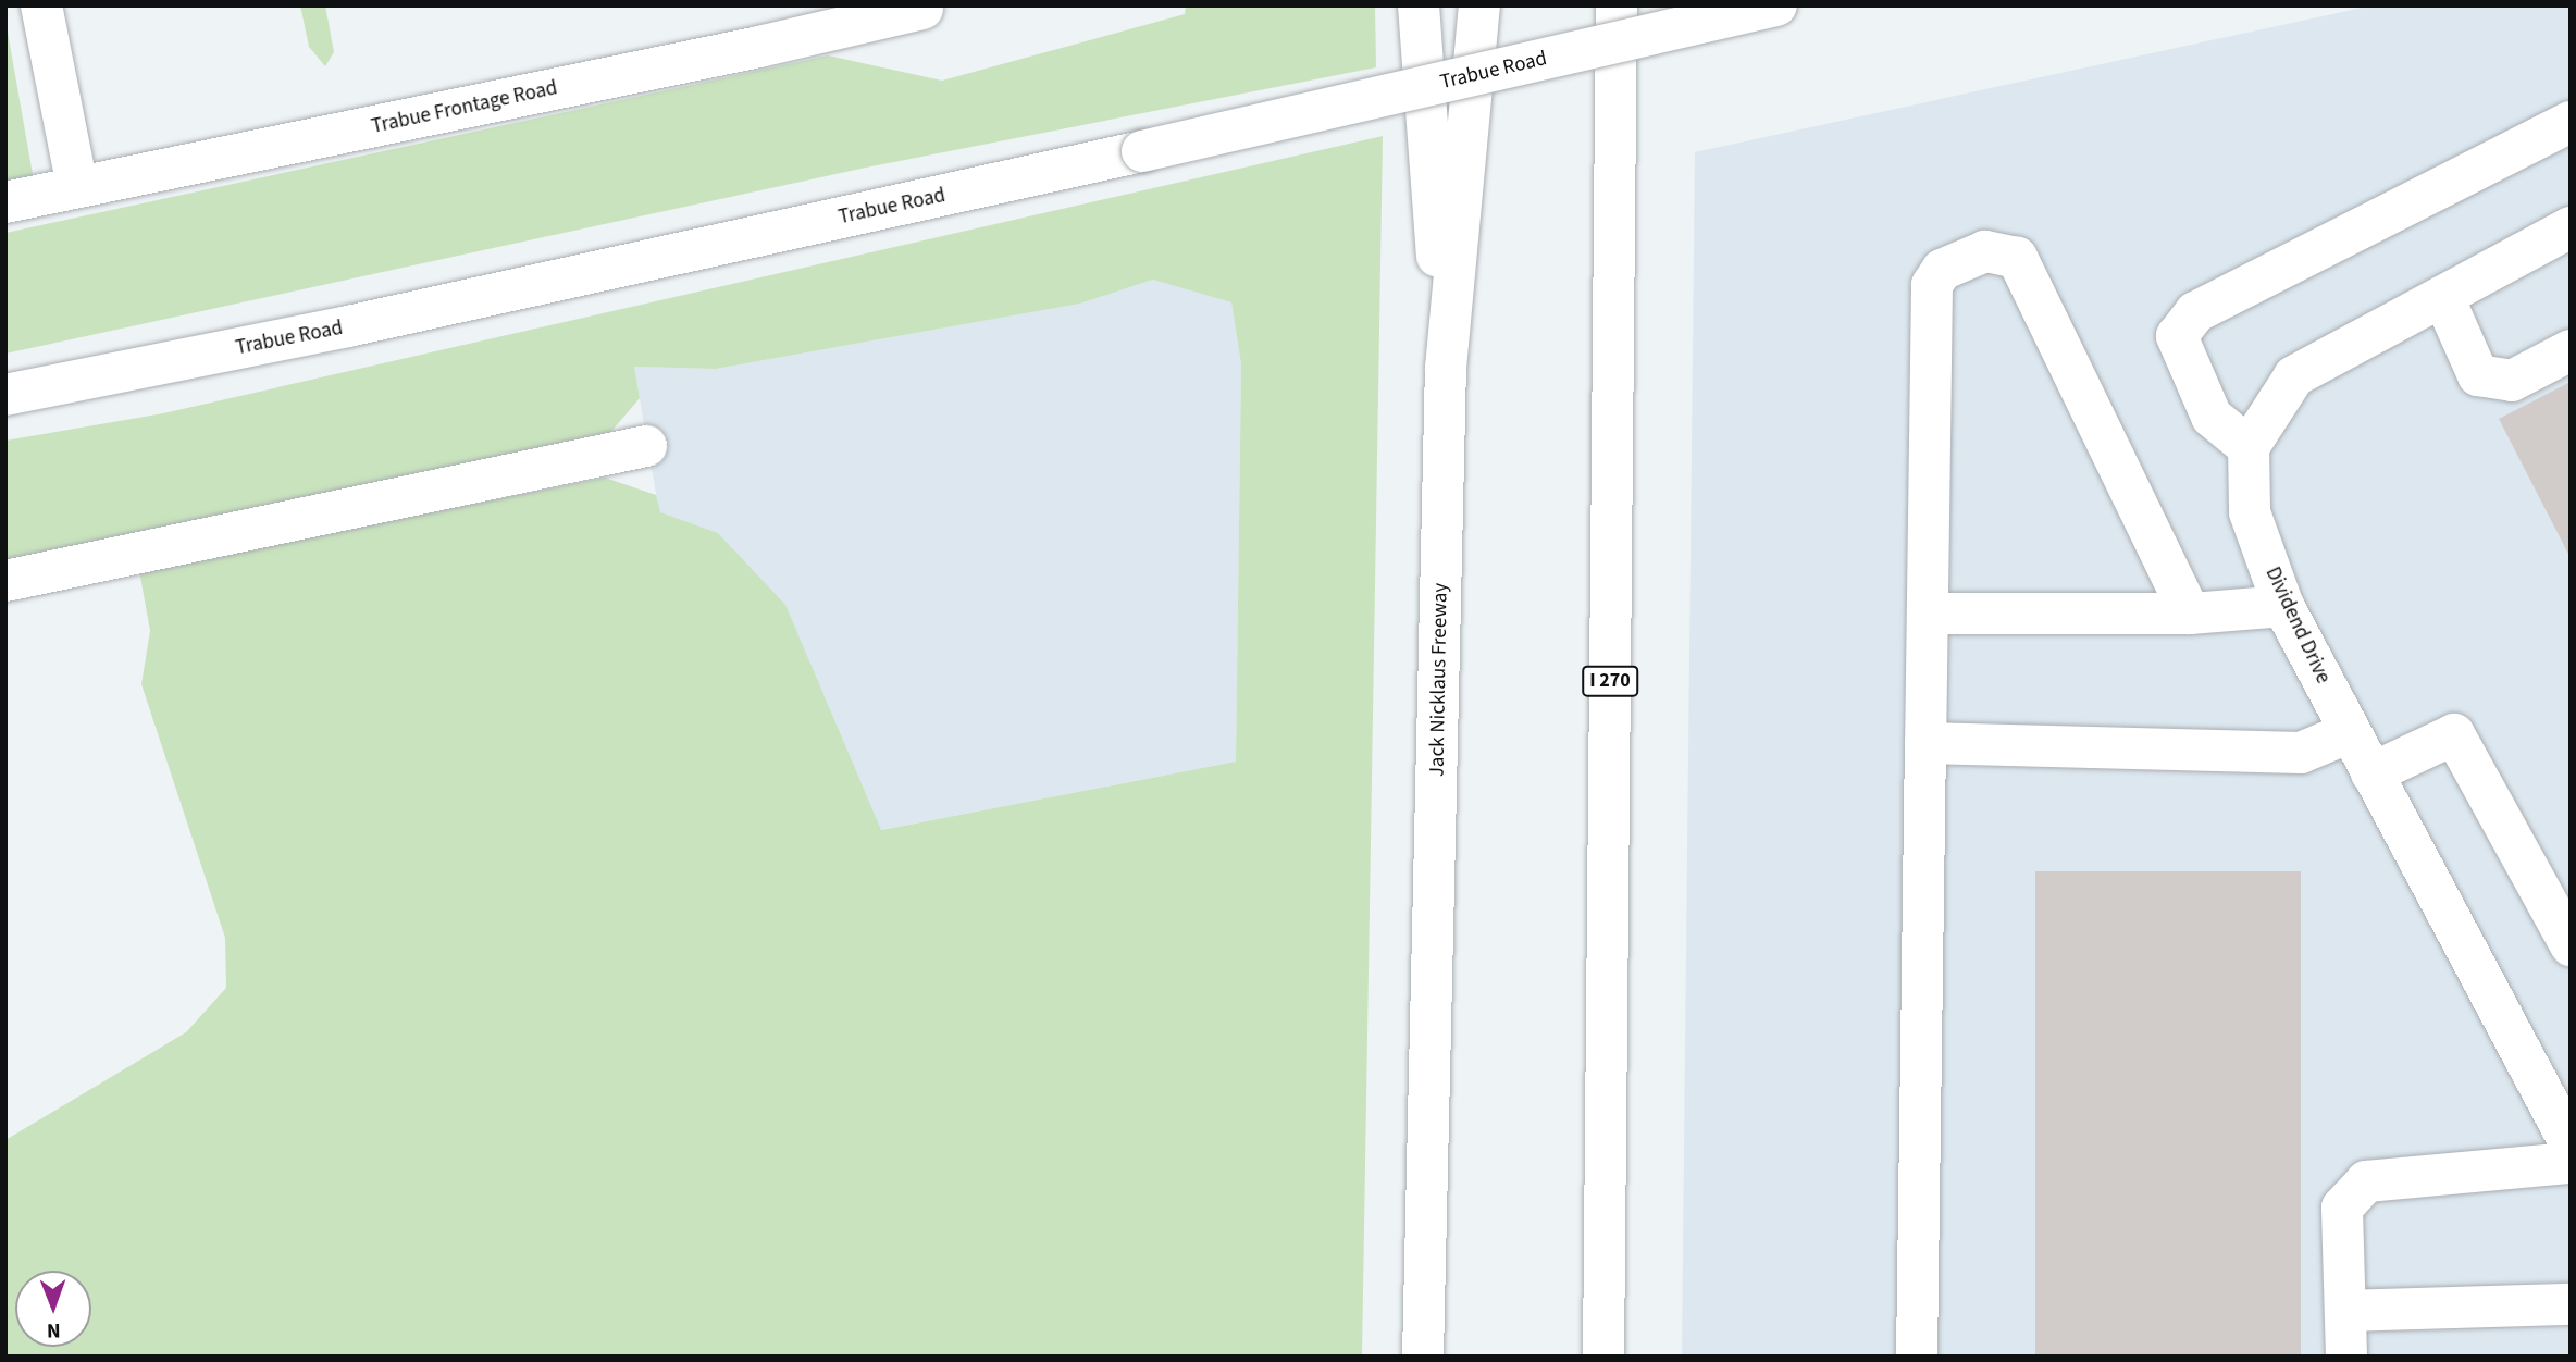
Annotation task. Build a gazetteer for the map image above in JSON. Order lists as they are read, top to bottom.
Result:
{
  "streets": {
    "main road": [
      "Trabue Road",
      "Trabue Frontage Road",
      "Dividend Drive",
      "Jack Nicklaus Freeway",
      "I 270"
    ]
  },
  "north": "bottom"
}
